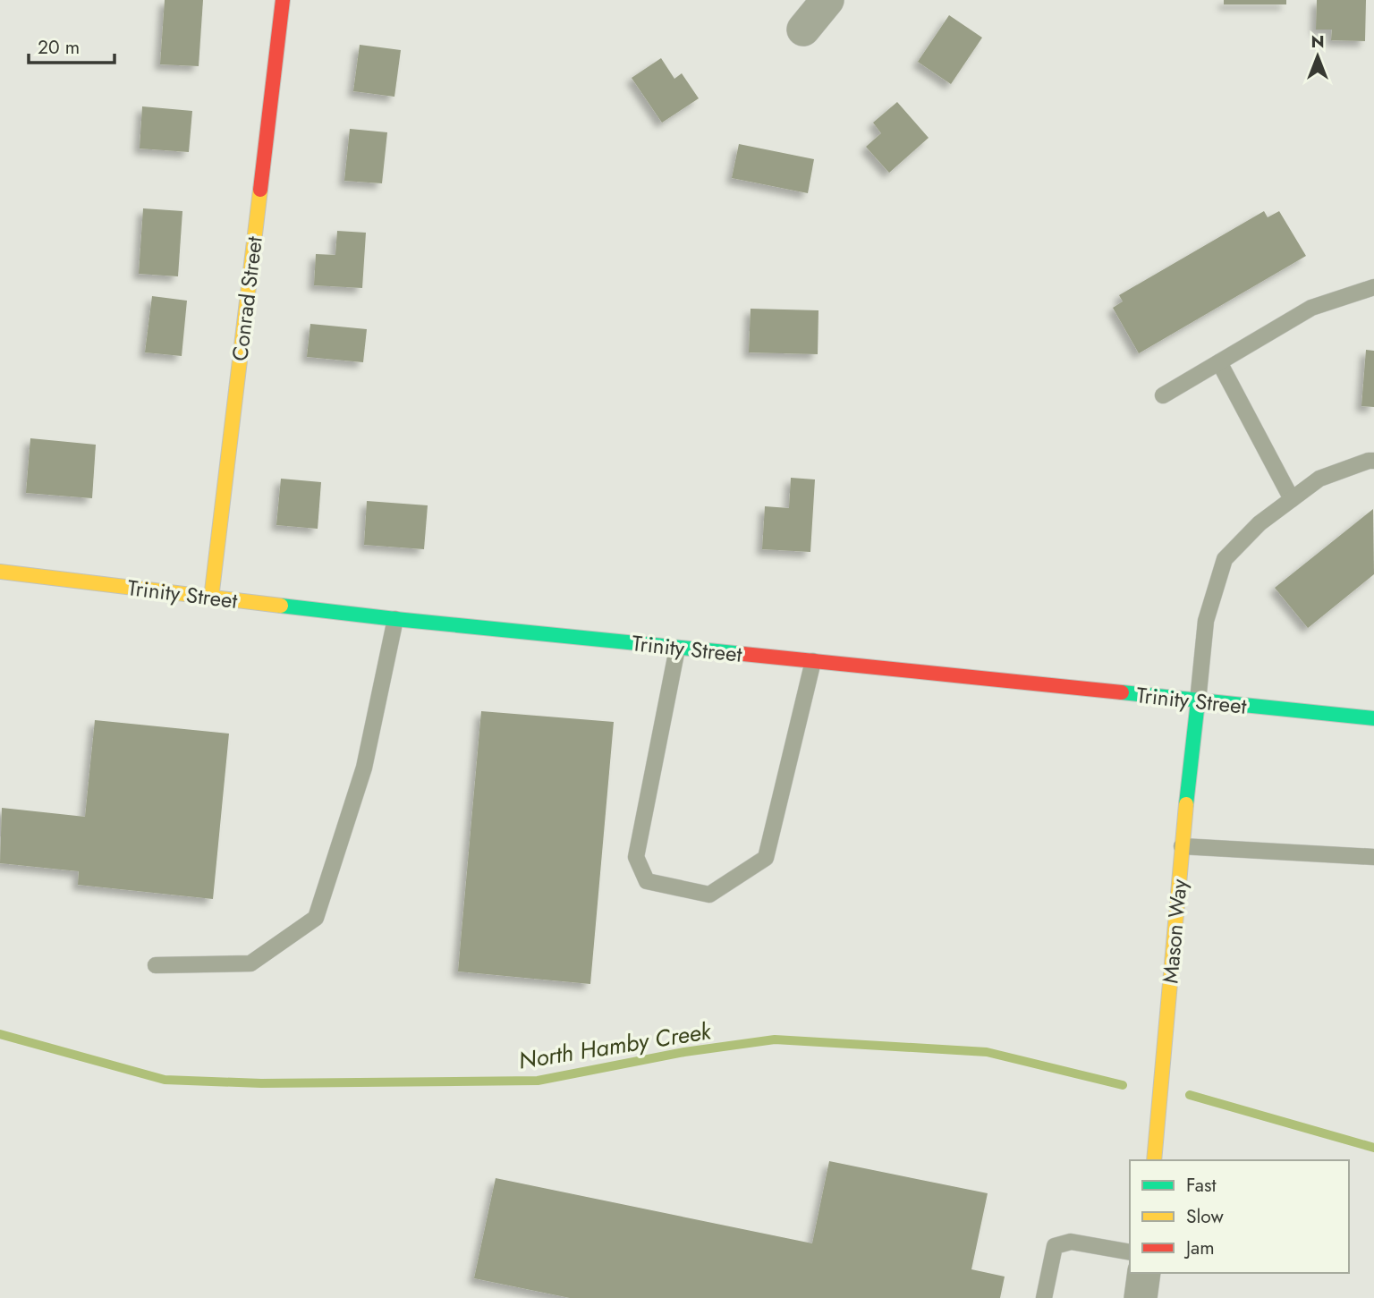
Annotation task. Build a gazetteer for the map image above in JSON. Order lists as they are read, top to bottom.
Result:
{
  "streets": {
    "street": ["Conrad Street", "Trinity Street", "Mason Way"]
  },
  "crossings": [
    ["Conrad Street", "Trinity Street"],
    ["Trinity Street", "Mason Way"]
  ],
  "water": ["North Hamby Creek"],
  "legend": ["Fast", "Slow", "Jam"],
  "scale_bar": "20 m",
  "north": "top"
}
